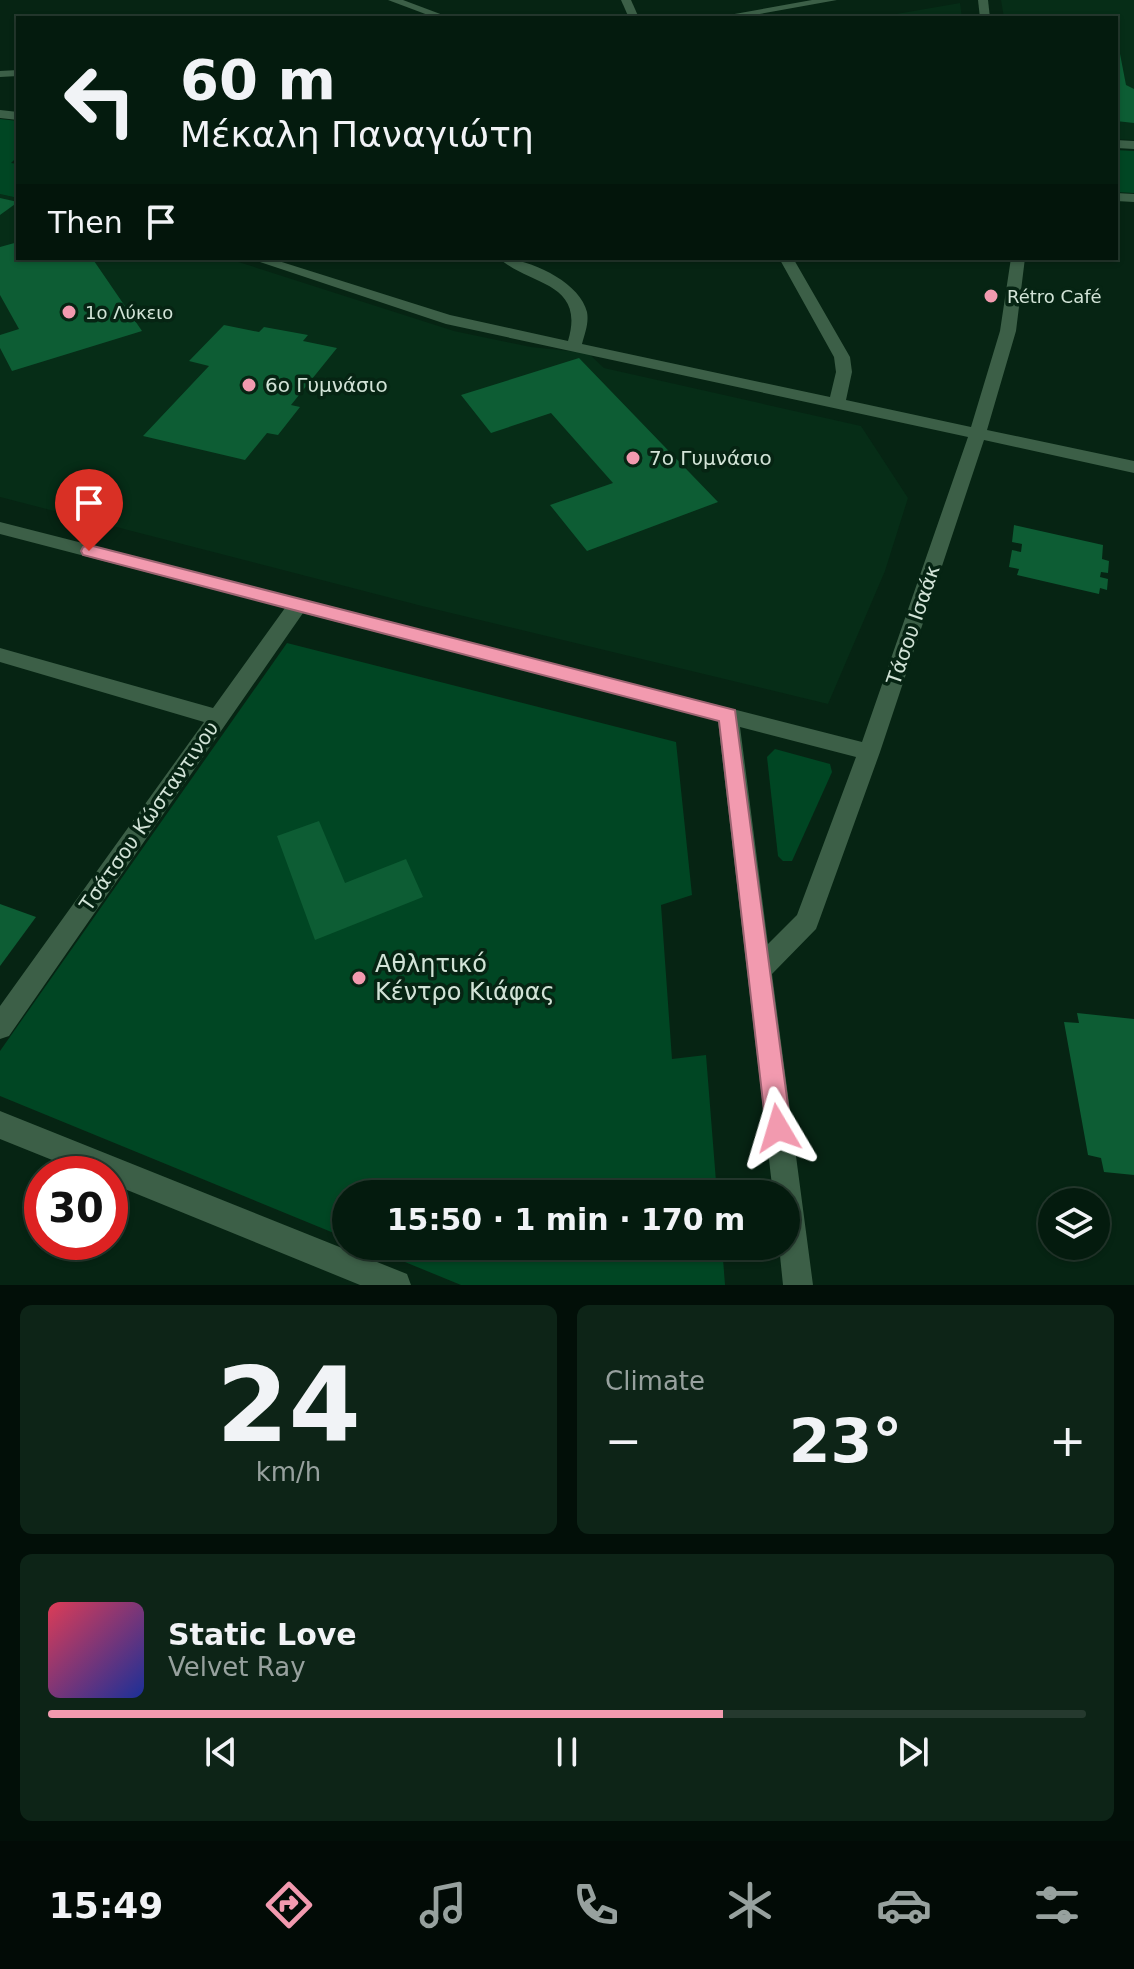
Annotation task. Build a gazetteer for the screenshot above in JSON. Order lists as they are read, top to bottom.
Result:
{
  "streets": {
    "street": ["Τάσου Ισαάκ", "Τσάτσου Κώσταντινου"]
  },
  "places": [
    "Rétro Café",
    "1ο Λύκειο",
    "6ο Γυμνάσιο",
    "7ο Γυμνάσιο",
    "Αθλητικό Κέντρο Κιάφας"
  ],
  "page": {
    "turn": ["60 m", "Μέκαλη Παναγιώτη"],
    "then": "Then",
    "limit": "30",
    "trip": "15:50 · 1 min · 170 m",
    "tile": [
      ["24", "km/h"],
      "Climate"
    ],
    "heat": ["−", "23°", "+"],
    "song": ["Static Love", "Velvet Ray"],
    "tabs": "15:49"
  }
}
